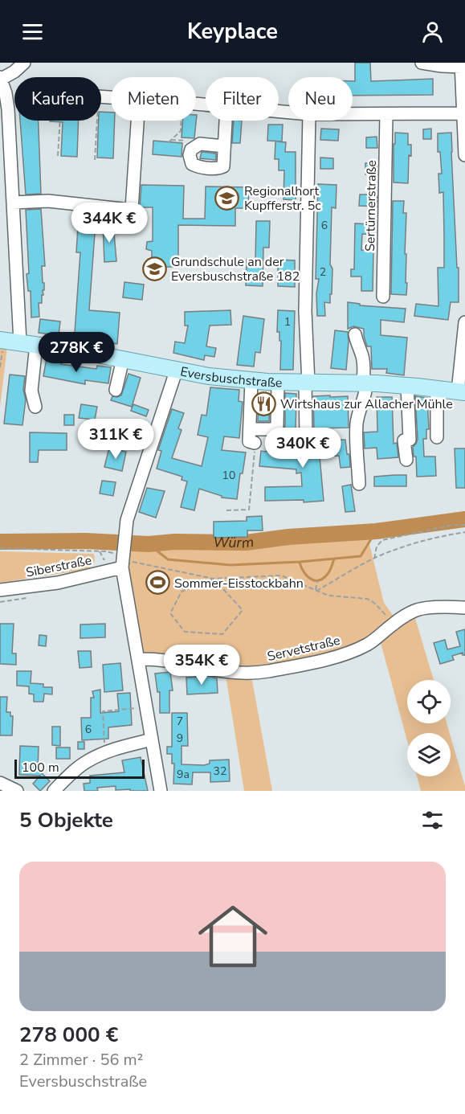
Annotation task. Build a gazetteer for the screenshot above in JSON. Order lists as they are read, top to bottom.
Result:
{
  "streets": {
    "main road": ["Eversbuschstraße"],
    "street": ["Sertürnerstraße", "Siberstraße", "Servetstraße"]
  },
  "water": ["Würm"],
  "places": {
    "school or university": ["Regionalhort Kupfferstr. 5c", "Grundschule an der Eversbuschstraße 182"],
    "restaurant": ["Wirtshaus zur Allacher Mühle"],
    "sports": ["Sommer-Eisstockbahn"]
  },
  "house_numbers": [
    "6",
    "2",
    "1",
    "10",
    "7",
    "6",
    "9",
    "32",
    "9a"
  ],
  "scale_bar": "100 m",
  "page": {
    "header": "Keyplace",
    "chip": [
      "Kaufen",
      "Mieten",
      "Filter",
      "Neu"
    ],
    "price": [
      "344K €",
      "278K €",
      "311K €",
      "340K €",
      "354K €"
    ],
    "scale": "100 m",
    "heading": "5 Objekte",
    "list": [
      {
        "name": "278 000 €",
        "note": "2 Zimmer · 56 m² · Eversbuschstraße"
      }
    ]
  }
}
